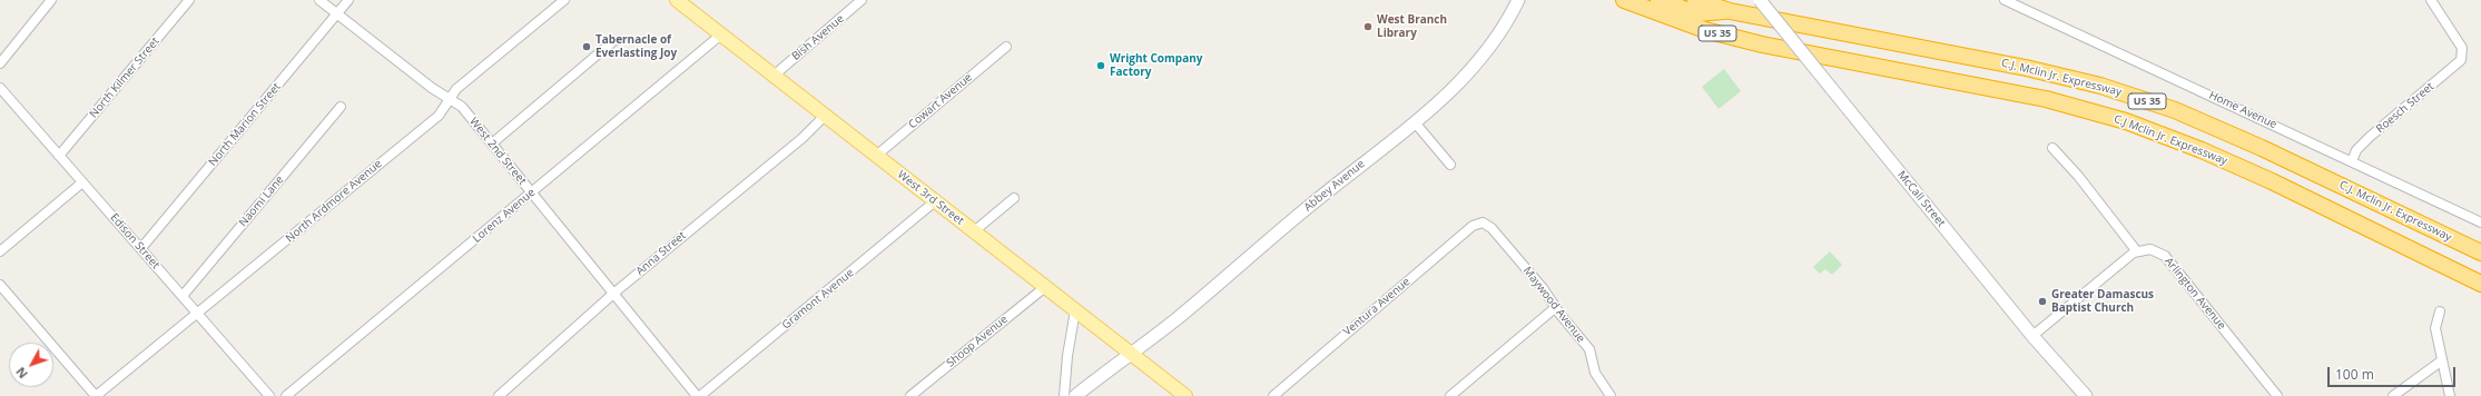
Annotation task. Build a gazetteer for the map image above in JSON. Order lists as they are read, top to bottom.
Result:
{
  "streets": {
    "highway": ["US 35", "C.J. Mclin Jr. Expressway", "C.J Mclin Jr. Expressway"],
    "main road": ["West 3rd Street"],
    "street": [
      "Bish Avenue",
      "North Kilmer Street",
      "Cowart Avenue",
      "Roesch Street",
      "Home Avenue",
      "North Marion Street",
      "West 2nd Street",
      "Abbey Avenue",
      "McCall Street",
      "Naomi Lane",
      "North Ardmore Avenue",
      "Lorenz Avenue",
      "Edison Street",
      "Anna Street",
      "Arlington Avenue",
      "Gramont Avenue",
      "Maywood Avenue",
      "Ventura Avenue",
      "Shoop Avenue"
    ]
  },
  "crossings": [
    ["Bish Avenue", "West 3rd Street"],
    ["North Kilmer Street", "Edison Street"],
    ["Cowart Avenue", "West 3rd Street"],
    ["Roesch Street", "Home Avenue"],
    ["North Marion Street", "West 2nd Street"],
    ["North Marion Street", "Edison Street"],
    ["West 2nd Street", "North Ardmore Avenue"],
    ["West 2nd Street", "Lorenz Avenue"],
    ["West 2nd Street", "Anna Street"],
    ["Abbey Avenue", "West 3rd Street"],
    ["West 3rd Street", "Lorenz Avenue"],
    ["West 3rd Street", "Anna Street"],
    ["West 3rd Street", "Gramont Avenue"],
    ["West 3rd Street", "Shoop Avenue"],
    ["Naomi Lane", "Edison Street"],
    ["North Ardmore Avenue", "Edison Street"],
    ["Maywood Avenue", "Ventura Avenue"]
  ],
  "places": [
    "West Branch Library",
    "Tabernacle of Everlasting Joy",
    "Wright Company Factory",
    "Greater Damascus Baptist Church"
  ],
  "scale_bar": "100 m",
  "north": "bottom left"
}
